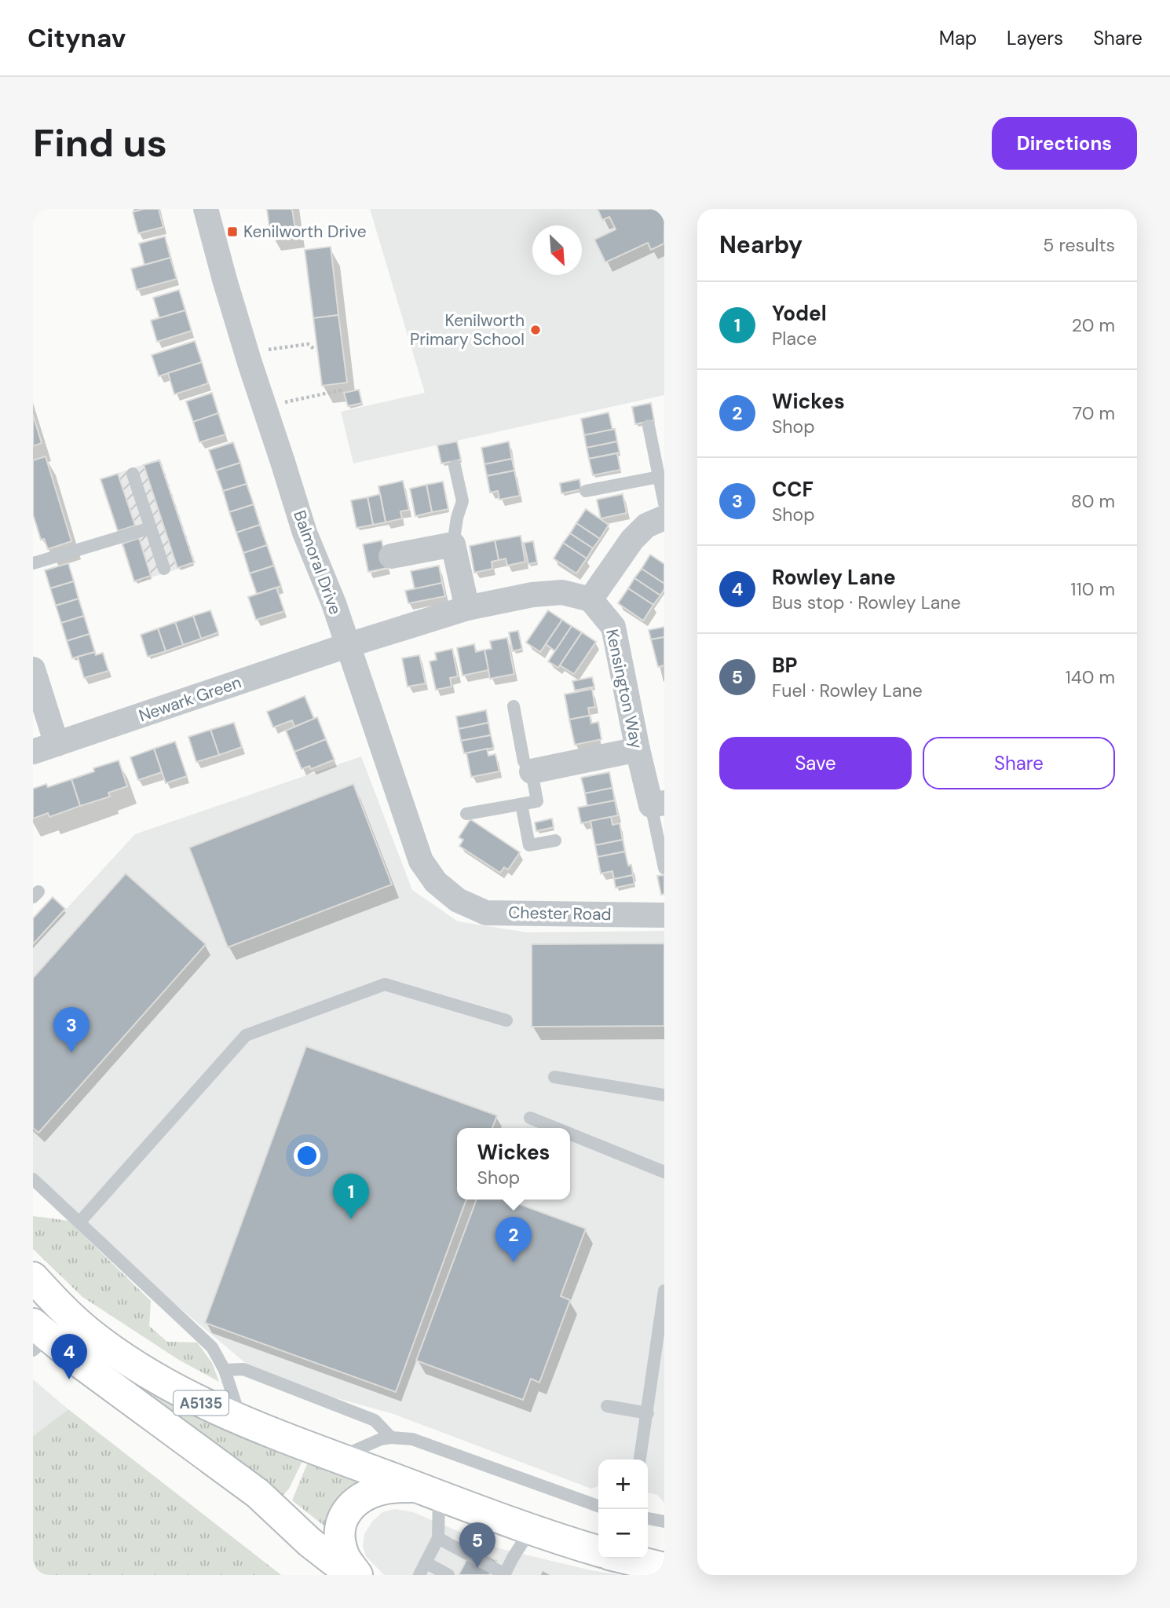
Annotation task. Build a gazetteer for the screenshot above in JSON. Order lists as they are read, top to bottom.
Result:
{
  "streets": {
    "main road": ["A5135"],
    "street": [
      "Balmoral Drive",
      "Kensington Way",
      "Newark Green",
      "Chester Road"
    ]
  },
  "crossings": [
    ["Balmoral Drive", "Newark Green"],
    ["Balmoral Drive", "Chester Road"]
  ],
  "places": {
    "transit": ["Kenilworth Drive"],
    "other": ["Kenilworth Primary School"]
  },
  "north": "bottom right",
  "page": {
    "header": "Citynav",
    "nav": ["Map", "Layers", "Share"],
    "buttons": [
      "Directions",
      ["Save", "Share"]
    ],
    "title": "Find us",
    "heading": ["Nearby", "5 results"],
    "list": [
      {
        "mark": "1",
        "name": "Yodel",
        "note": "Place",
        "value": "20 m"
      },
      {
        "mark": "2",
        "name": "Wickes",
        "note": "Shop",
        "value": "70 m"
      },
      {
        "mark": "3",
        "name": "CCF",
        "note": "Shop",
        "value": "80 m"
      },
      {
        "mark": "4",
        "name": "Rowley Lane",
        "note": "Bus stop · Rowley Lane",
        "value": "110 m"
      },
      {
        "mark": "5",
        "name": "BP",
        "note": "Fuel · Rowley Lane",
        "value": "140 m"
      }
    ],
    "pins": [
      "3",
      "1",
      "2",
      "4",
      "5"
    ],
    "popup": ["Wickes", "Shop"],
    "map_buttons": ["+", "−"]
  }
}
